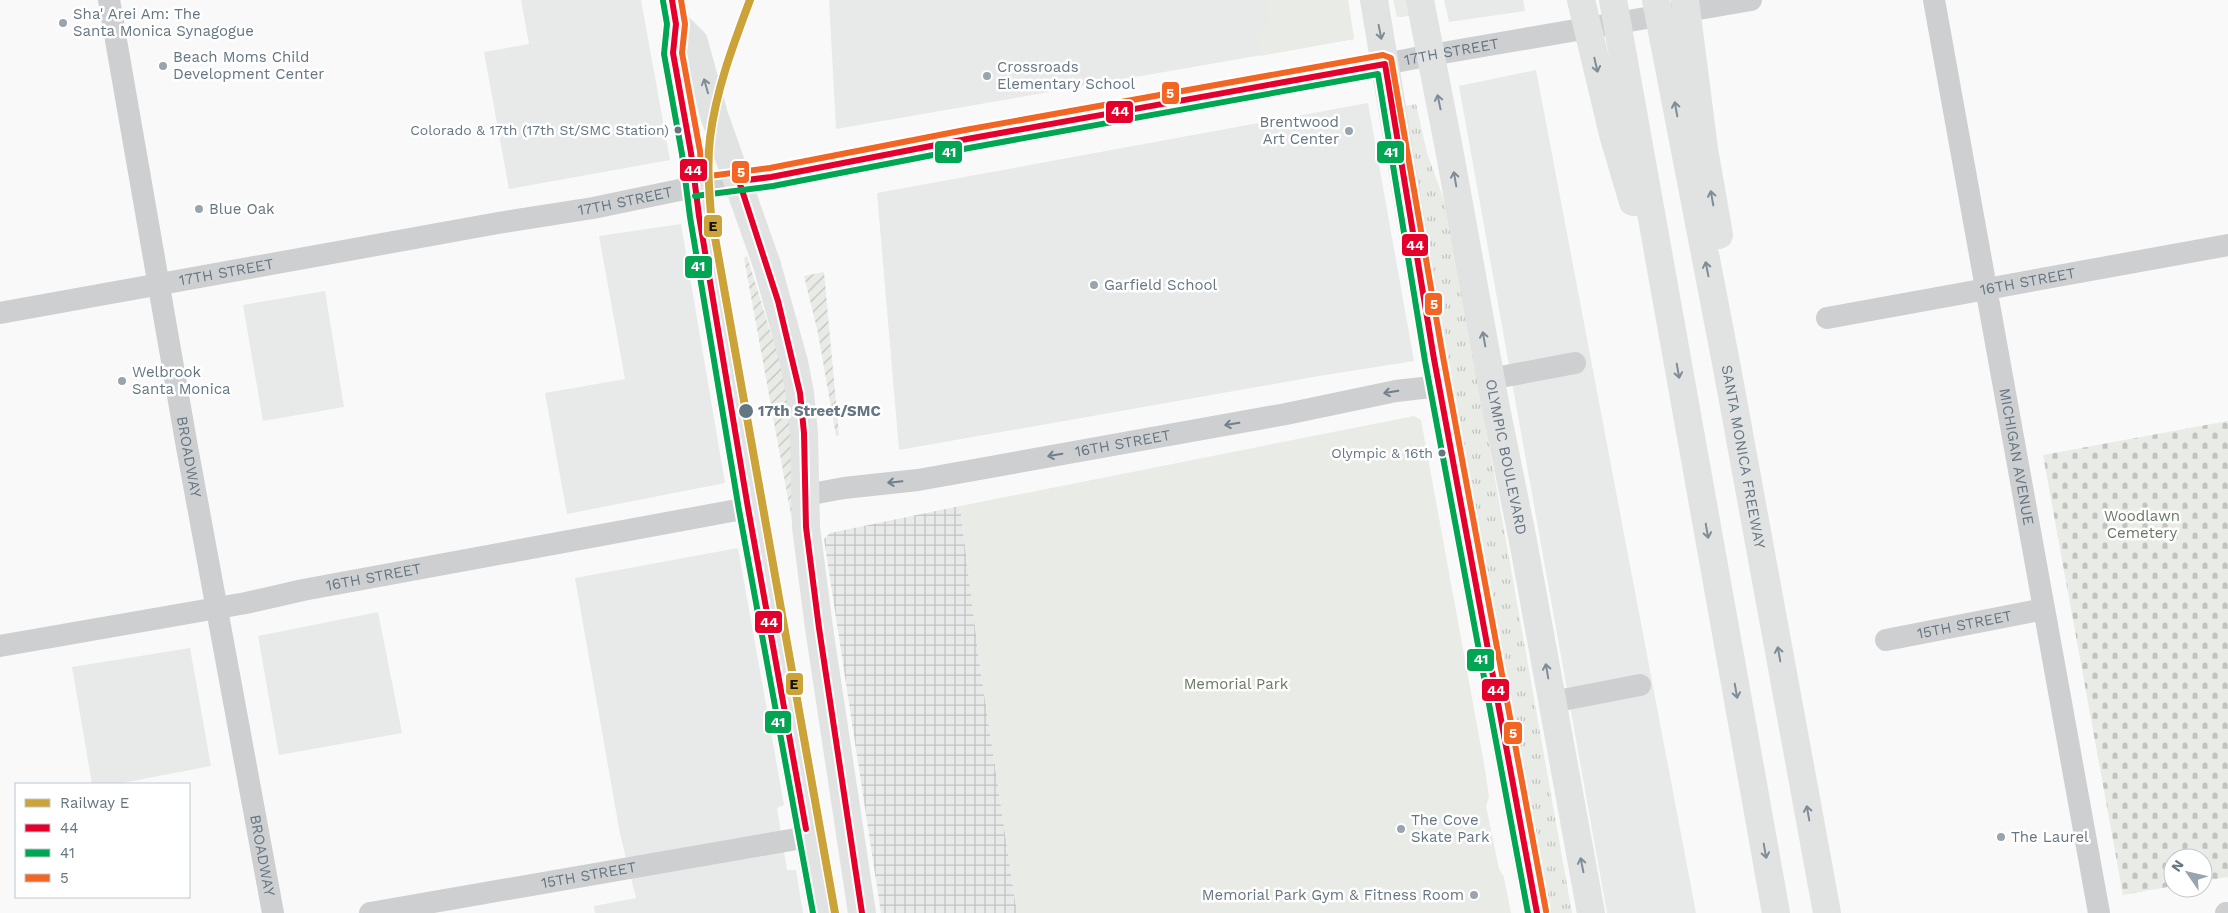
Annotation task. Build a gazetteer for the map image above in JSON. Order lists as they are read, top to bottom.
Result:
{
  "streets": {
    "main road": ["OLYMPIC BOULEVARD", "SANTA MONICA FREEWAY"],
    "street": [
      "17TH STREET",
      "16TH STREET",
      "BROADWAY",
      "MICHIGAN AVENUE",
      "15TH STREET"
    ]
  },
  "crossings": [
    ["17TH STREET", "OLYMPIC BOULEVARD"],
    ["17TH STREET", "BROADWAY"],
    ["16TH STREET", "BROADWAY"],
    ["16TH STREET", "MICHIGAN AVENUE"],
    ["MICHIGAN AVENUE", "15TH STREET"]
  ],
  "one_way": ["16TH STREET"],
  "parks": ["Woodlawn Cemetery", "Memorial Park"],
  "places": [
    "Sha' Arei Am: The Santa Monica Synagogue",
    "Beach Moms Child Development Center",
    "Crossroads Elementary School",
    "Colorado & 17th (17th St/SMC Station)",
    "Brentwood Art Center",
    "Blue Oak",
    "Garfield School",
    "Welbrook Santa Monica",
    "17th Street/SMC",
    "Olympic & 16th",
    "The Cove Skate Park",
    "The Laurel",
    "Memorial Park Gym & Fitness Room"
  ],
  "lines": [
    "rail line E",
    "transit line 44",
    "transit line 5",
    "transit line 41"
  ],
  "legend": [
    "Railway E",
    "44",
    "41",
    "5"
  ],
  "north": "top left"
}
